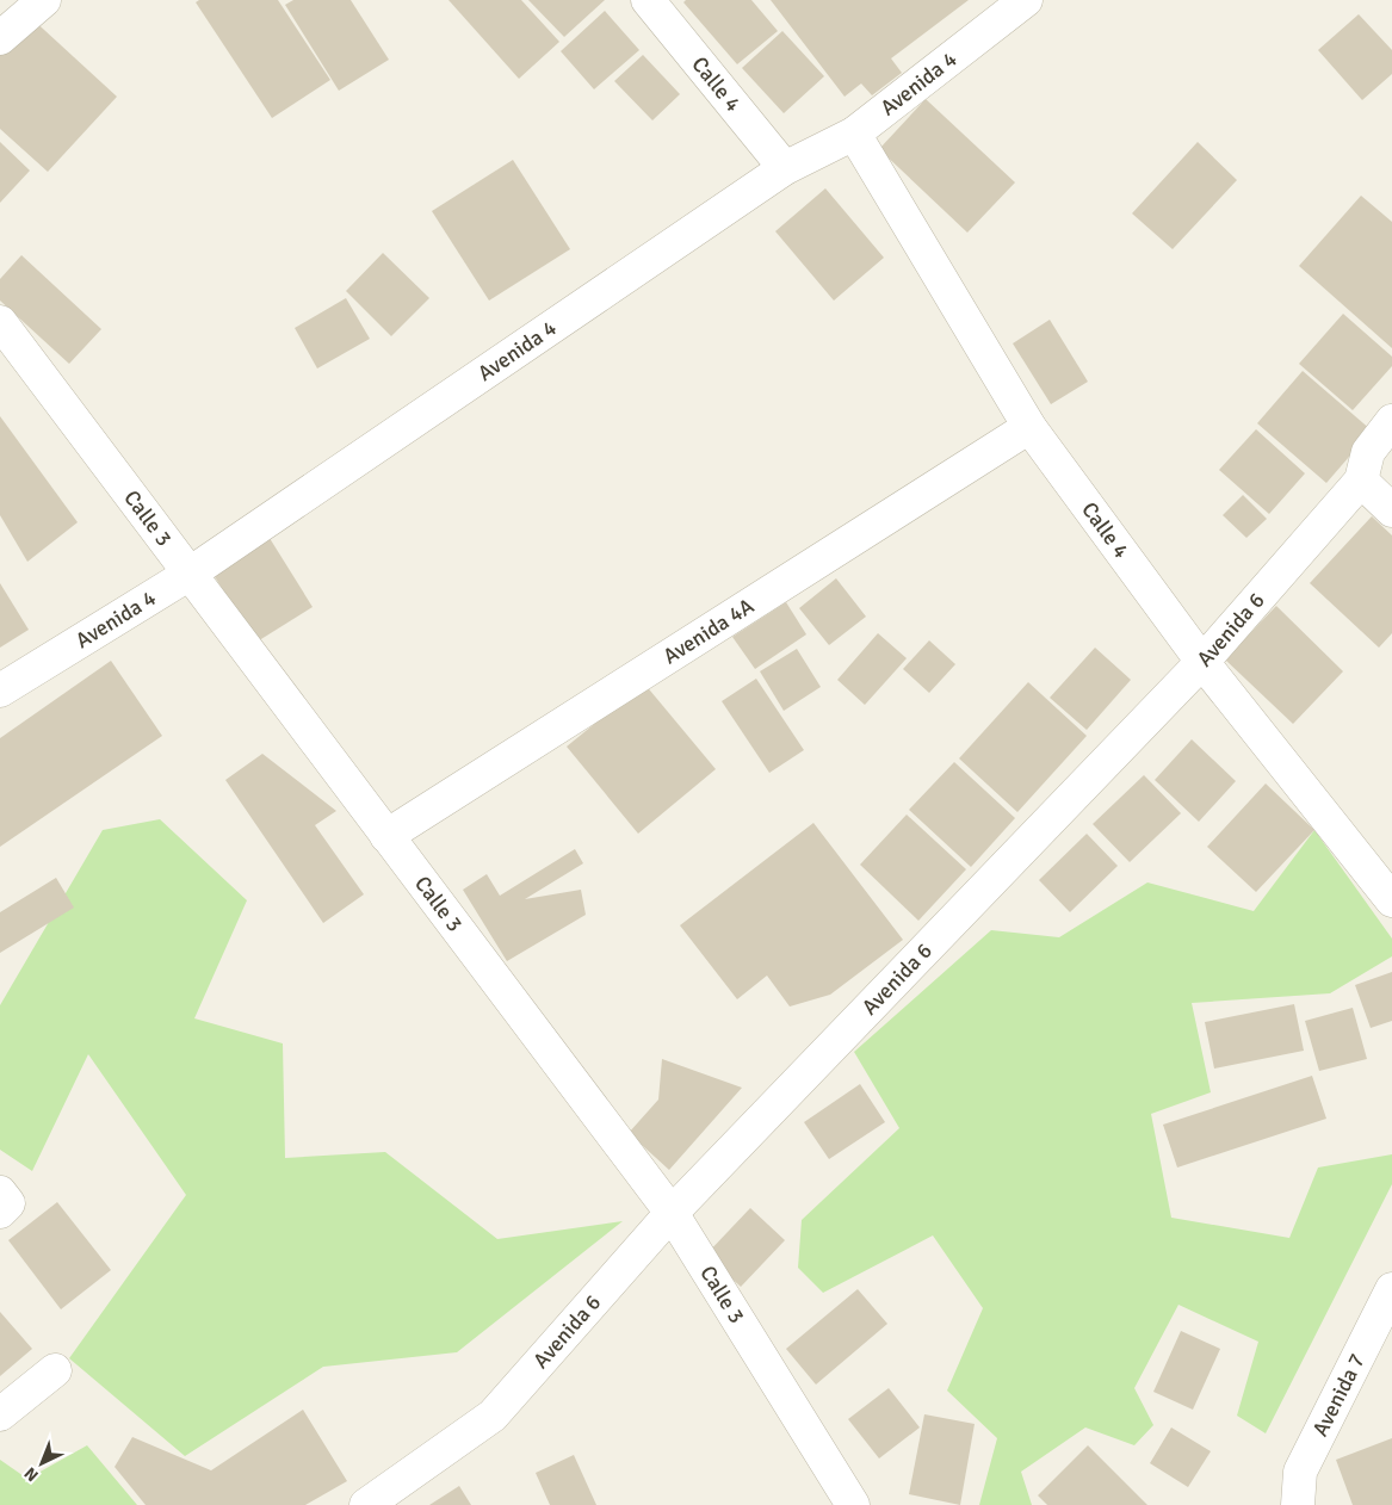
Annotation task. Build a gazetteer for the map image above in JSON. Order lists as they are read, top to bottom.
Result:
{
  "streets": {
    "street": [
      "Avenida 4",
      "Calle 4",
      "Calle 3",
      "Avenida 6",
      "Avenida 4A",
      "Avenida 7"
    ]
  },
  "crossings": [
    ["Avenida 4", "Calle 4"],
    ["Avenida 4", "Calle 3"],
    ["Calle 4", "Avenida 6"],
    ["Calle 4", "Avenida 4A"],
    ["Calle 3", "Avenida 6"],
    ["Calle 3", "Avenida 4A"]
  ],
  "north": "bottom left"
}
